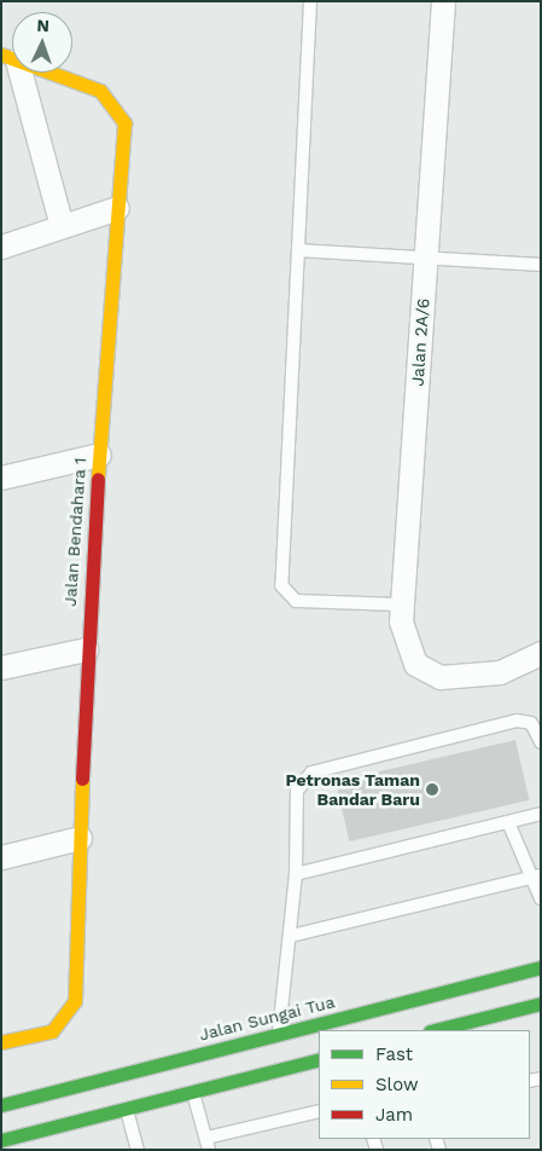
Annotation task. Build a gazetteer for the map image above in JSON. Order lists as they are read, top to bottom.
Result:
{
  "streets": {
    "street": ["Jalan 2A/6", "Jalan Bendahara 1", "Jalan Sungai Tua"]
  },
  "places": ["Petronas Taman Bandar Baru"],
  "legend": ["Fast", "Slow", "Jam"],
  "north": "top"
}
